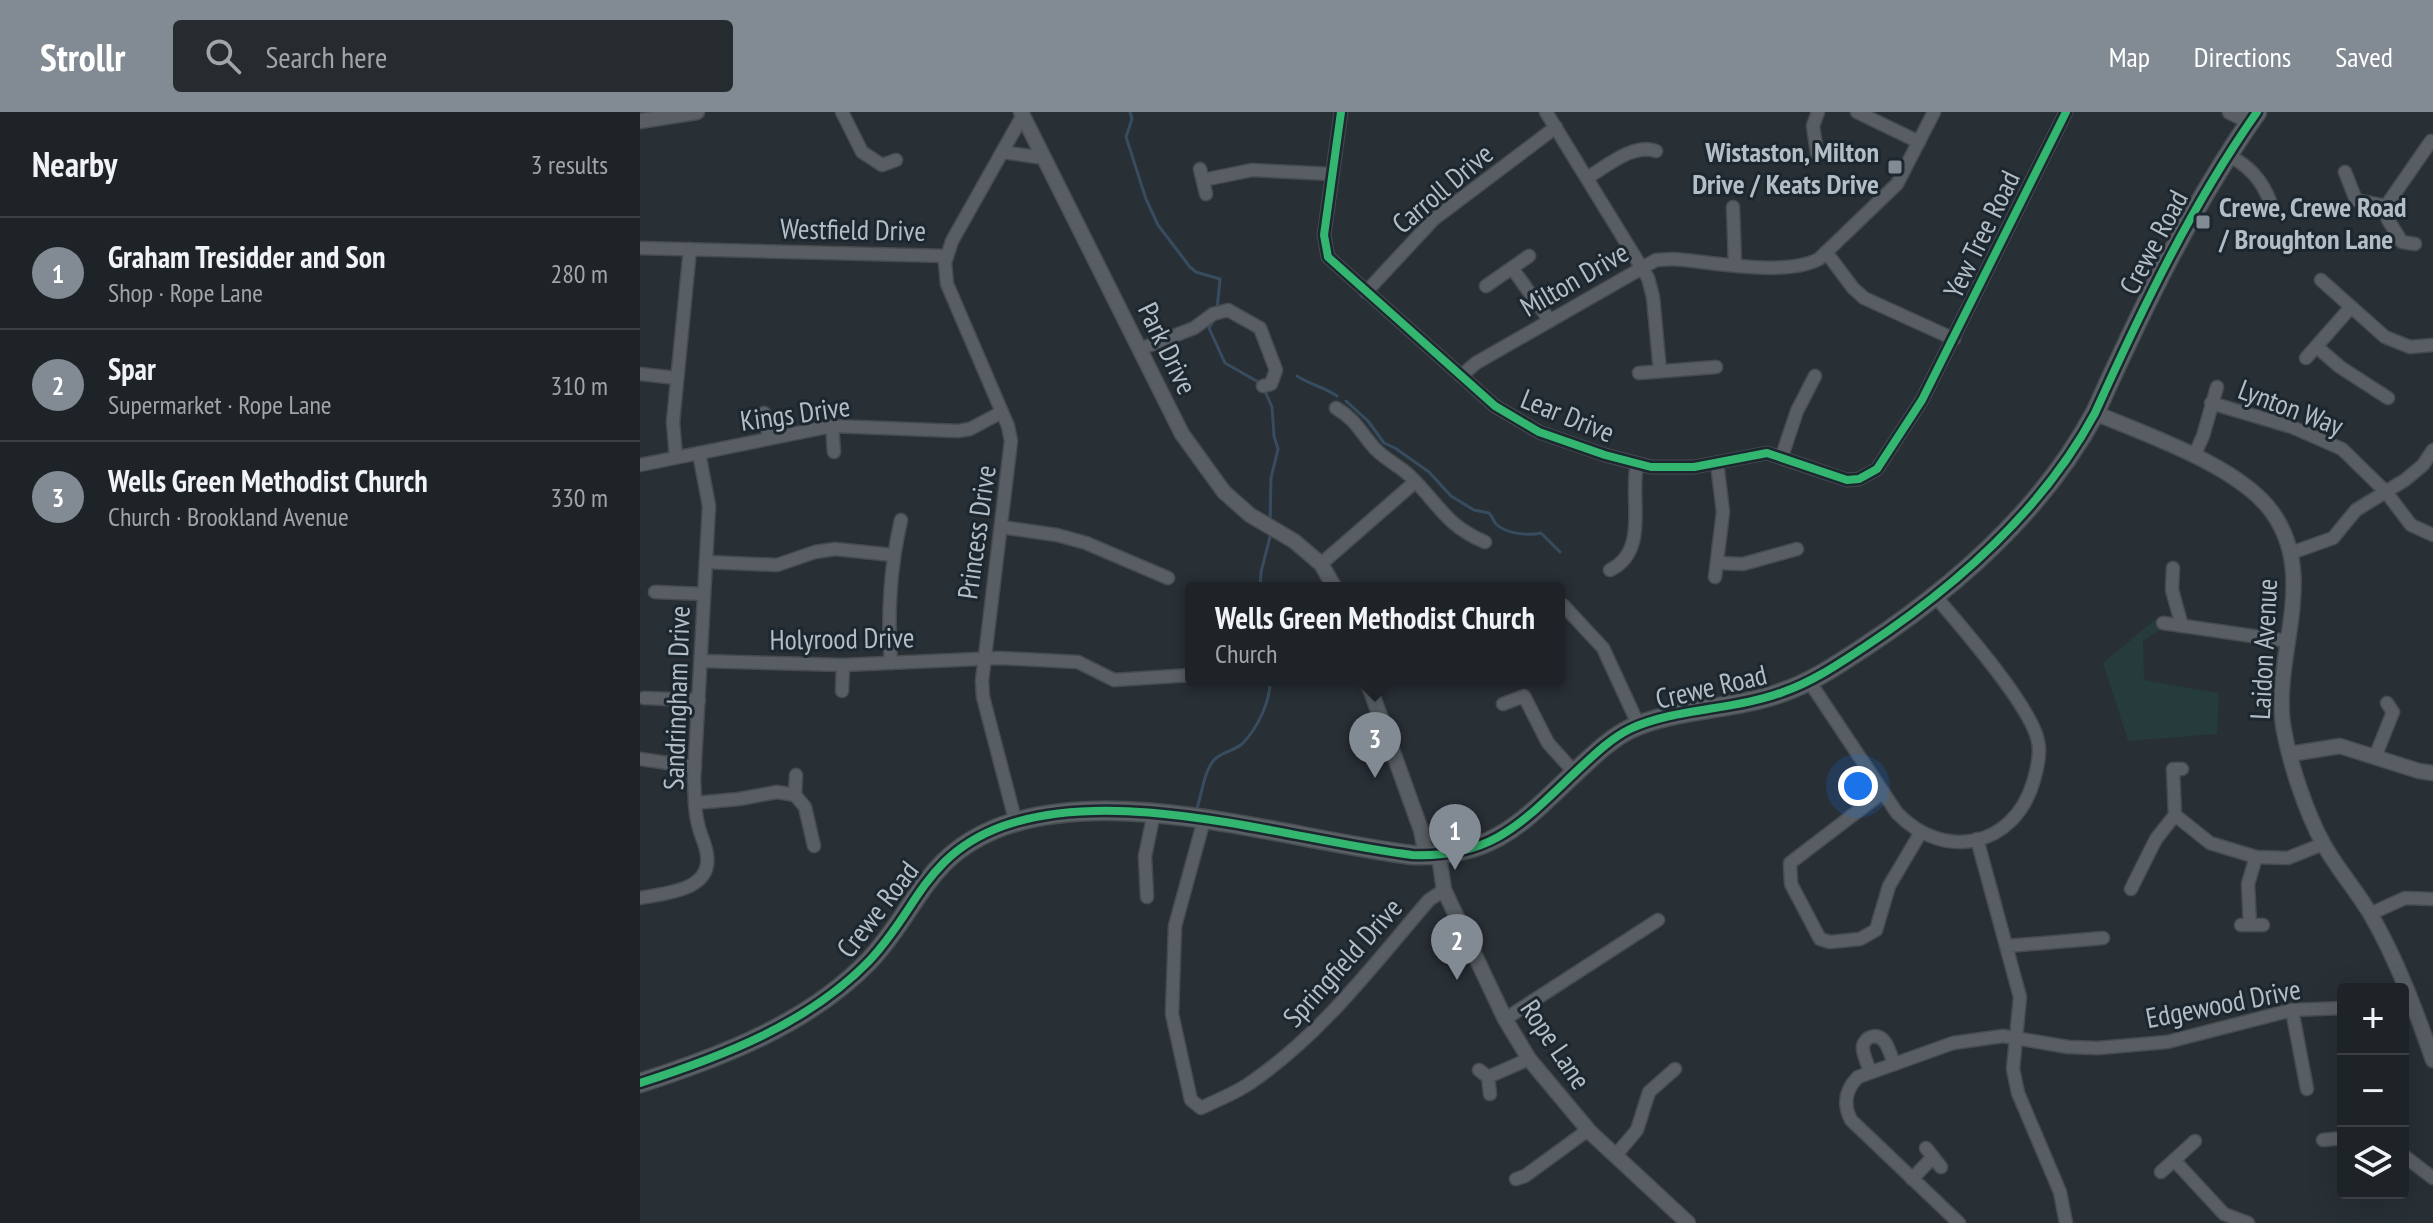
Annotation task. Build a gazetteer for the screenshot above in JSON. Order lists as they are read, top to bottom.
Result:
{
  "streets": {
    "main road": ["Crewe Road"],
    "street": [
      "Carroll Drive",
      "Westfield Drive",
      "Yew Tree Road",
      "Milton Drive",
      "Park Drive",
      "Lynton Way",
      "Kings Drive",
      "Lear Drive",
      "Princess Drive",
      "Holyrood Drive",
      "Laidon Avenue",
      "Sandringham Drive",
      "Springfield Drive",
      "Edgewood Drive",
      "Rope Lane"
    ]
  },
  "crossings": [
    ["Carroll Drive", "Lear Drive"],
    ["Westfield Drive", "Park Drive"],
    ["Westfield Drive", "Princess Drive"],
    ["Yew Tree Road", "Lear Drive"],
    ["Crewe Road", "Princess Drive"],
    ["Crewe Road", "Laidon Avenue"],
    ["Crewe Road", "Springfield Drive"],
    ["Crewe Road", "Rope Lane"],
    ["Milton Drive", "Lear Drive"],
    ["Kings Drive", "Princess Drive"],
    ["Kings Drive", "Sandringham Drive"],
    ["Princess Drive", "Holyrood Drive"],
    ["Holyrood Drive", "Sandringham Drive"],
    ["Springfield Drive", "Rope Lane"]
  ],
  "places": {
    "transit": ["Wistaston, Milton Drive / Keats Drive", "Crewe, Crewe Road / Broughton Lane"]
  },
  "page": {
    "header": "Strollr",
    "search": "Search here",
    "nav": ["Map", "Directions", "Saved"],
    "heading": ["Nearby", "3 results"],
    "list": [
      {
        "mark": "1",
        "name": "Graham Tresidder and Son",
        "note": "Shop · Rope Lane",
        "value": "280 m"
      },
      {
        "mark": "2",
        "name": "Spar",
        "note": "Supermarket · Rope Lane",
        "value": "310 m"
      },
      {
        "mark": "3",
        "name": "Wells Green Methodist Church",
        "note": "Church · Brookland Avenue",
        "value": "330 m"
      }
    ],
    "popup": ["Wells Green Methodist Church", "Church"],
    "pins": ["3", "1", "2"],
    "map_buttons": ["+", "−"]
  }
}
